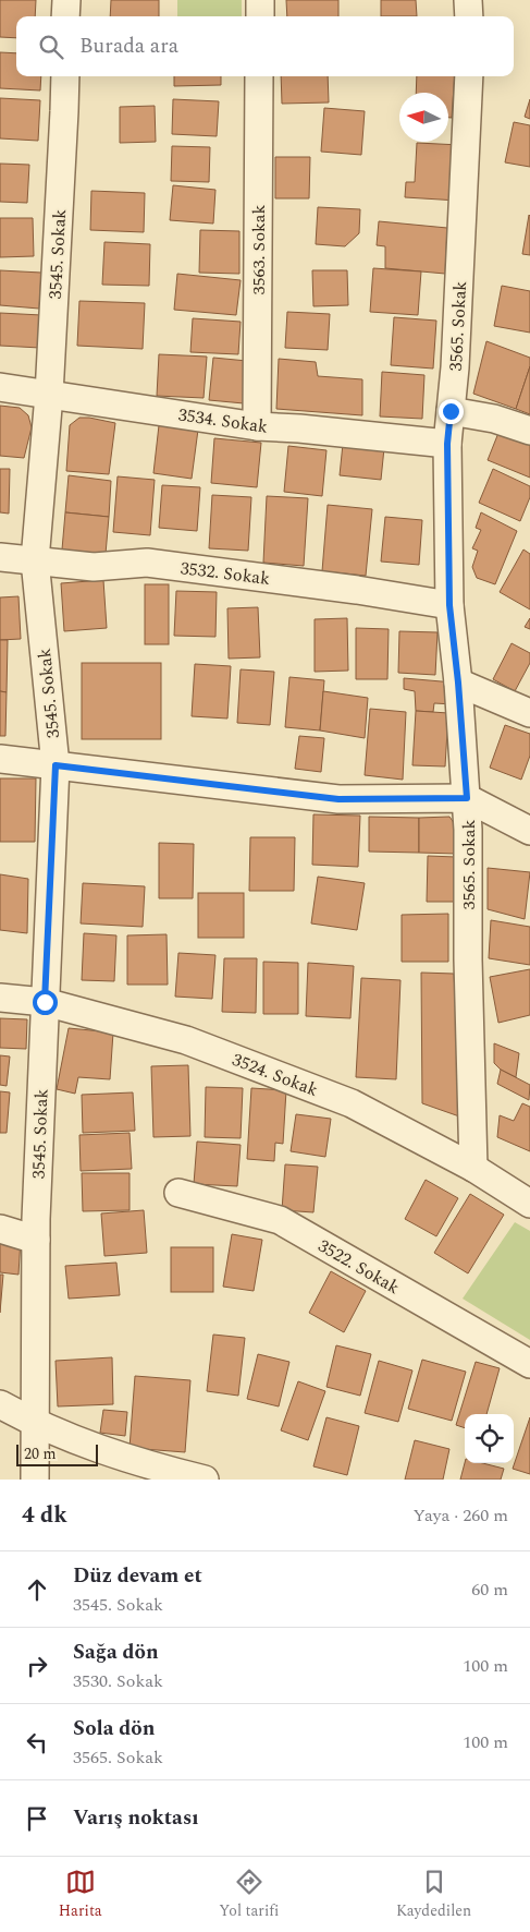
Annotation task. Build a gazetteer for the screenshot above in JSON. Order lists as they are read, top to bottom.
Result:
{
  "streets": {
    "street": [
      "3563. Sokak",
      "3545. Sokak",
      "3565. Sokak",
      "3534. Sokak",
      "3532. Sokak",
      "3524. Sokak",
      "3522. Sokak"
    ]
  },
  "crossings": [
    ["3563. Sokak", "3534. Sokak"],
    ["3545. Sokak", "3534. Sokak"],
    ["3545. Sokak", "3532. Sokak"],
    ["3545. Sokak", "3524. Sokak"],
    ["3565. Sokak", "3534. Sokak"],
    ["3565. Sokak", "3532. Sokak"],
    ["3565. Sokak", "3524. Sokak"]
  ],
  "scale_bar": "20 m",
  "north": "left",
  "page": {
    "search": "Burada ara",
    "scale": "20 m",
    "heading": ["4 dk", "Yaya · 260 m"],
    "list": [
      ["Düz devam et", "3545. Sokak", "60 m"],
      ["Sağa dön", "3530. Sokak", "100 m"],
      ["Sola dön", "3565. Sokak", "100 m"],
      "Varış noktası"
    ],
    "nav": ["Harita", "Yol tarifi", "Kaydedilen"]
  }
}
